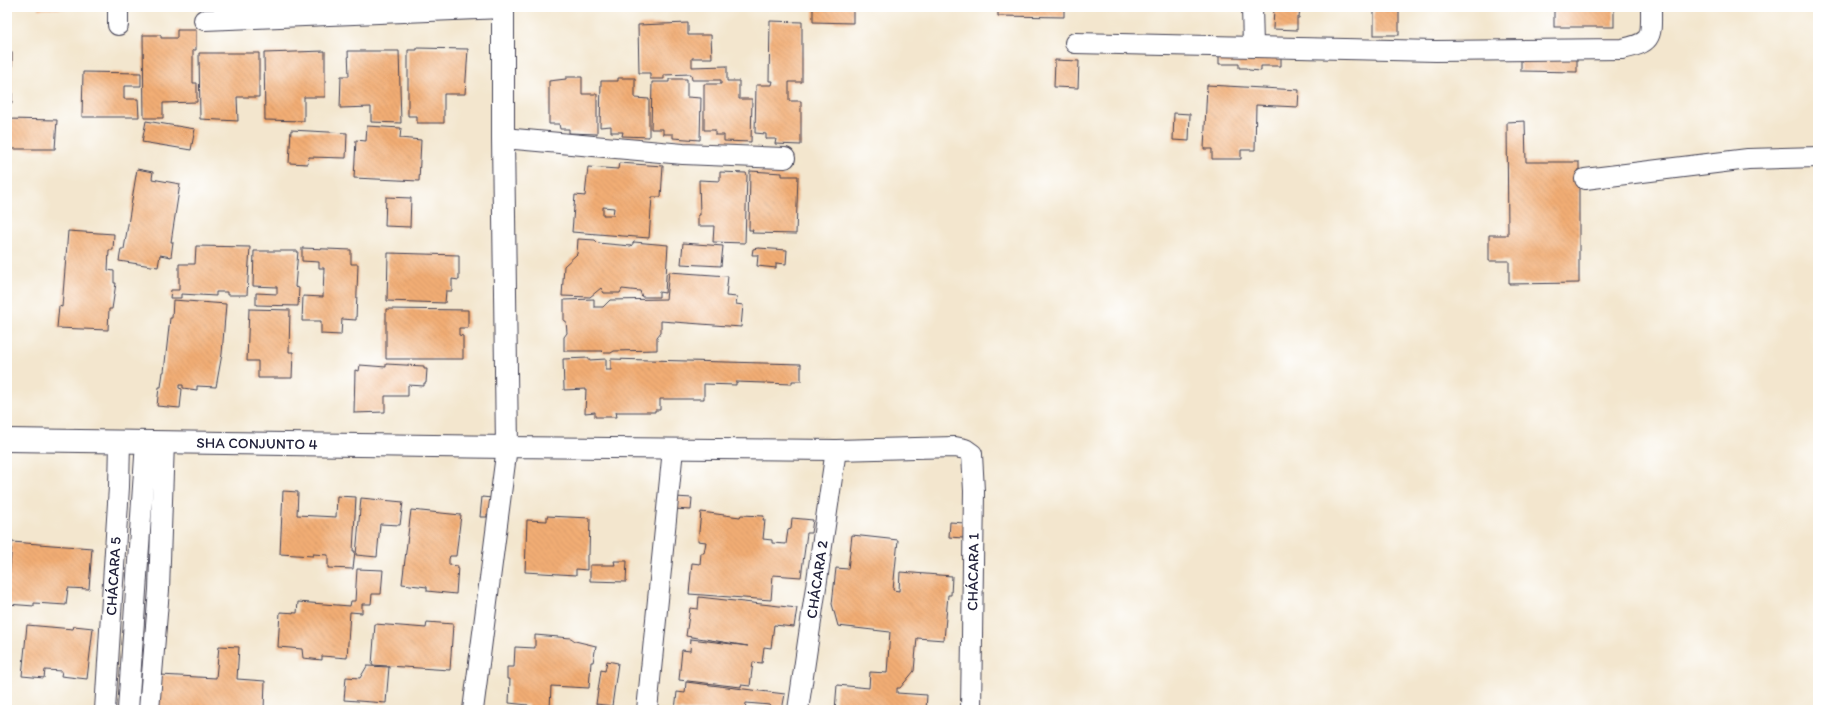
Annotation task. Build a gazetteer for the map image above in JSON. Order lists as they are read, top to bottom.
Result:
{
  "streets": {
    "street": [
      "SHA CONJUNTO 4",
      "CHÁCARA 1",
      "CHÁCARA 5",
      "CHÁCARA 2"
    ]
  },
  "crossings": [
    ["SHA CONJUNTO 4", "CHÁCARA 5"],
    ["CHÁCARA 1", "CHÁCARA 2"]
  ]
}
